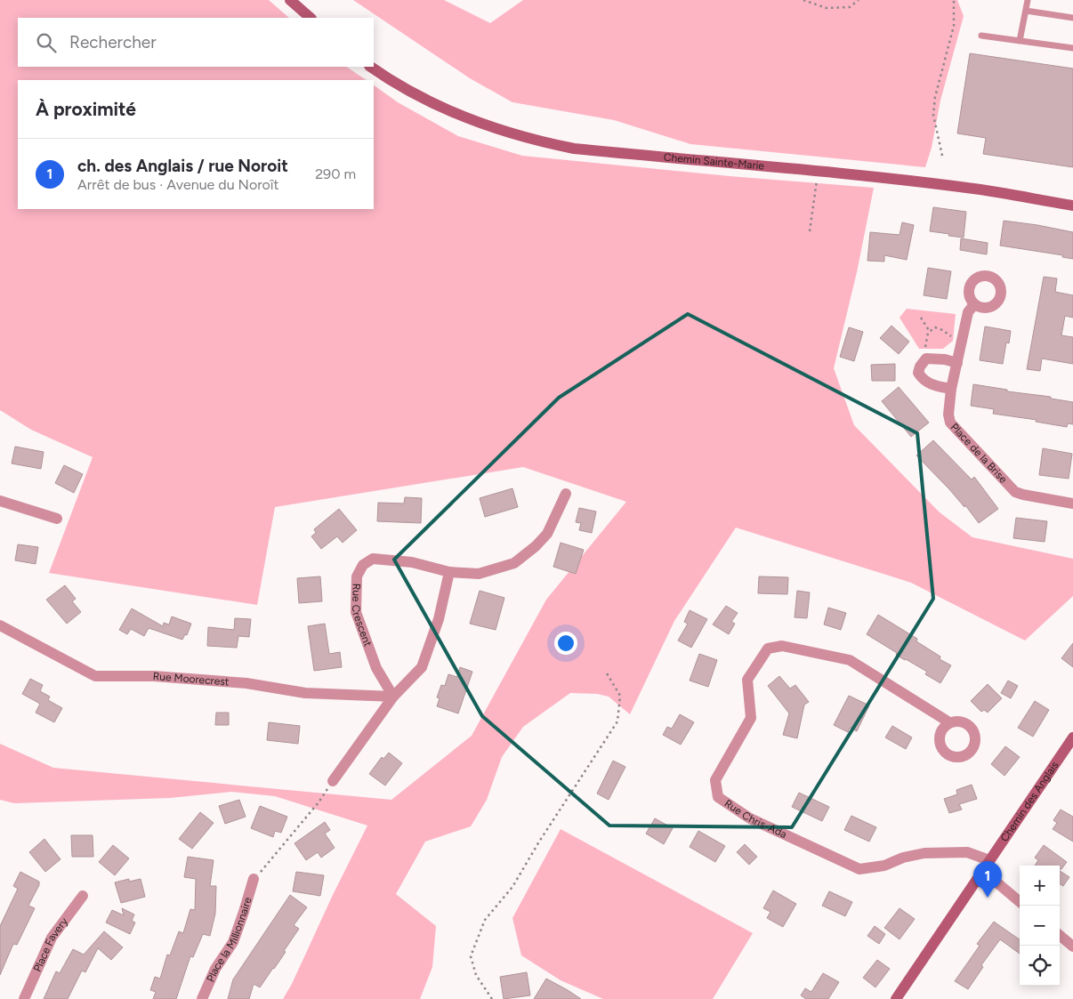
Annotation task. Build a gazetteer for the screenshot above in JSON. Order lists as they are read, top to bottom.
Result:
{
  "streets": {
    "street": [
      "Chemin Sainte-Marie",
      "Place de la Brise",
      "Rue Crescent",
      "Rue Moorecrest",
      "Chemin des Anglais",
      "Rue Chris-Ada",
      "Place la Millionnaire",
      "Place Favery"
    ]
  },
  "crossings": [
    ["Rue Crescent", "Rue Moorecrest"],
    ["Chemin des Anglais", "Rue Chris-Ada"]
  ],
  "page": {
    "search": "Rechercher",
    "heading": "À proximité",
    "list": [
      {
        "mark": "1",
        "name": "ch. des Anglais / rue Noroit",
        "note": "Arrêt de bus · Avenue du Noroît",
        "value": "290 m"
      }
    ],
    "pins": "1",
    "map_buttons": ["+", "−"]
  }
}
